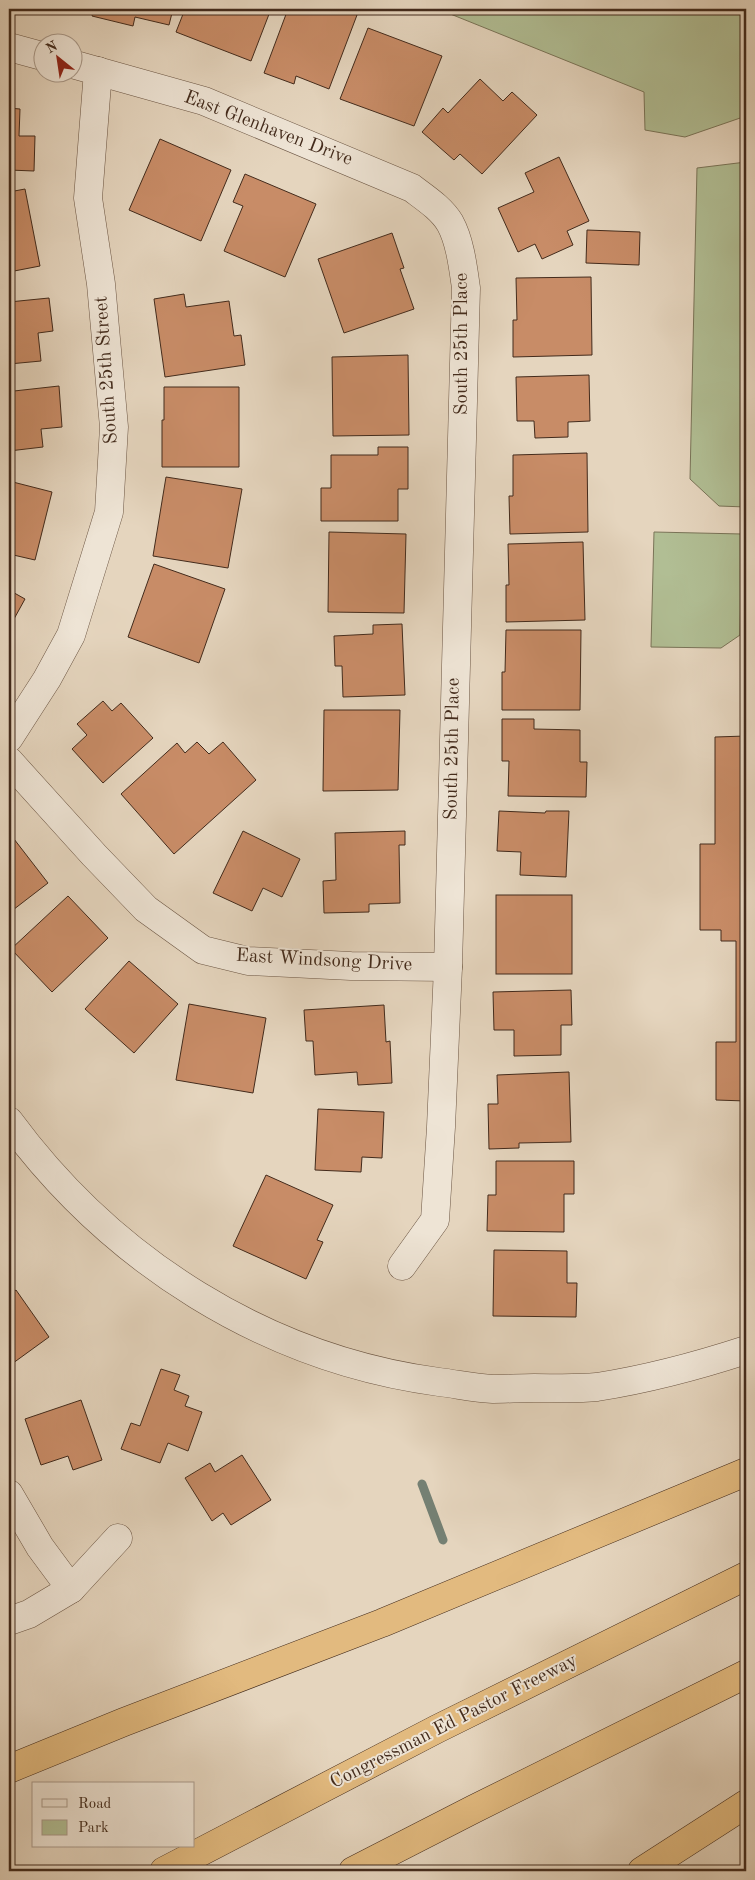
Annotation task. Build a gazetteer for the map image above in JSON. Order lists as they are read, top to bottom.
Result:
{
  "streets": {
    "highway": ["Congressman Ed Pastor Freeway"],
    "street": [
      "East Glenhaven Drive",
      "South 25th Place",
      "South 25th Street",
      "East Windsong Drive"
    ]
  },
  "crossings": [
    ["East Glenhaven Drive", "South 25th Place"],
    ["East Glenhaven Drive", "South 25th Street"],
    ["South 25th Place", "East Windsong Drive"]
  ],
  "legend": ["Road", "Park"],
  "north": "top left"
}
